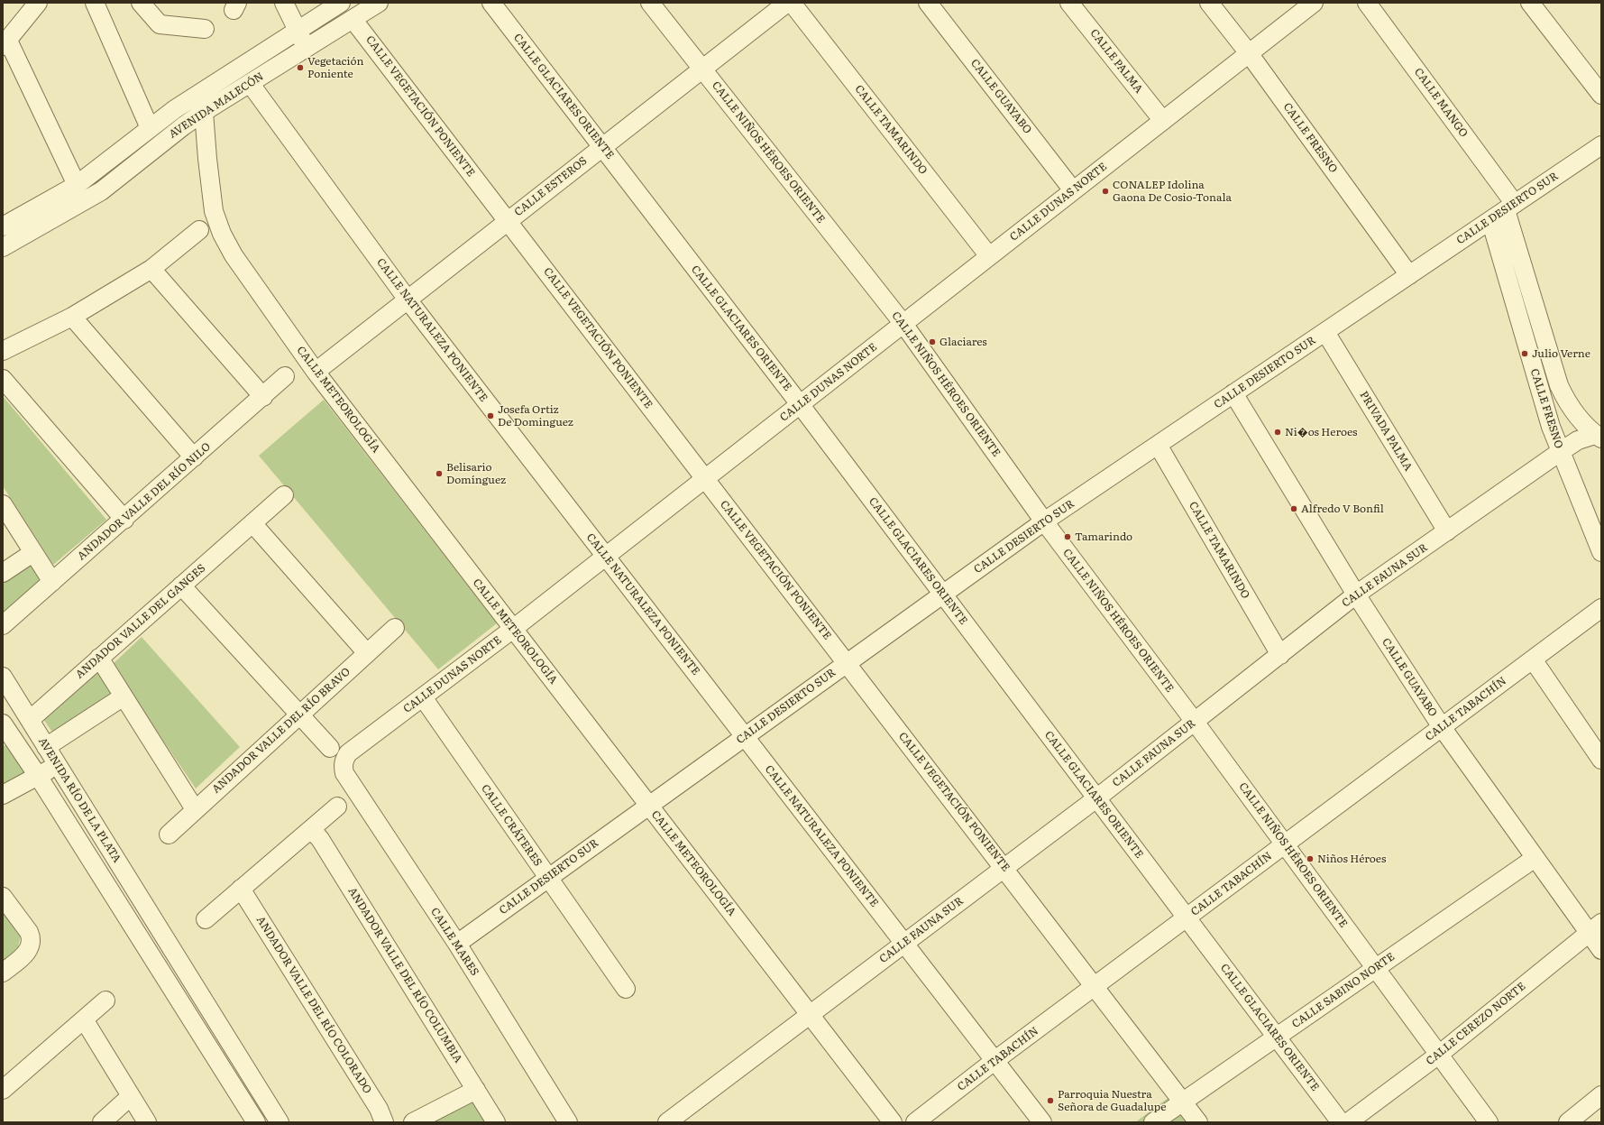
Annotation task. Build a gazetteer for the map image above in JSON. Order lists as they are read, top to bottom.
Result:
{
  "streets": {
    "street": [
      "CALLE PALMA",
      "CALLE GLACIARES ORIENTE",
      "CALLE GUAYABO",
      "CALLE MANGO",
      "AVENIDA MALECÓN",
      "CALLE VEGETACIÓN PONIENTE",
      "CALLE TAMARINDO",
      "CALLE FRESNO",
      "CALLE NIÑOS HÉROES ORIENTE",
      "CALLE ESTEROS",
      "CALLE DUNAS NORTE",
      "CALLE DESIERTO SUR",
      "CALLE NATURALEZA PONIENTE",
      "CALLE METEOROLOGÍA",
      "PRIVADA PALMA",
      "ANDADOR VALLE DEL RÍO NILO",
      "CALLE FAUNA SUR",
      "ANDADOR VALLE DEL GANGES",
      "CALLE TABACHÍN",
      "ANDADOR VALLE DEL RÍO BRAVO",
      "AVENIDA RÍO DE LA PLATA",
      "CALLE CRÁTERES",
      "CALLE MARES",
      "ANDADOR VALLE DEL RÍO COLUMBIA",
      "CALLE SABINO NORTE",
      "ANDADOR VALLE DEL RÍO COLORADO",
      "CALLE CEREZO NORTE"
    ]
  },
  "crossings": [
    ["CALLE PALMA", "CALLE DUNAS NORTE"],
    ["CALLE GLACIARES ORIENTE", "CALLE ESTEROS"],
    ["CALLE GLACIARES ORIENTE", "CALLE DUNAS NORTE"],
    ["CALLE GLACIARES ORIENTE", "CALLE DESIERTO SUR"],
    ["CALLE GLACIARES ORIENTE", "CALLE FAUNA SUR"],
    ["CALLE GLACIARES ORIENTE", "CALLE TABACHÍN"],
    ["CALLE GLACIARES ORIENTE", "CALLE SABINO NORTE"],
    ["CALLE GUAYABO", "CALLE DUNAS NORTE"],
    ["CALLE GUAYABO", "CALLE DESIERTO SUR"],
    ["CALLE GUAYABO", "CALLE FAUNA SUR"],
    ["CALLE GUAYABO", "CALLE TABACHÍN"],
    ["CALLE GUAYABO", "CALLE SABINO NORTE"],
    ["CALLE GUAYABO", "CALLE CEREZO NORTE"],
    ["CALLE MANGO", "CALLE FRESNO"],
    ["CALLE MANGO", "CALLE DESIERTO SUR"],
    ["AVENIDA MALECÓN", "CALLE VEGETACIÓN PONIENTE"],
    ["AVENIDA MALECÓN", "CALLE NATURALEZA PONIENTE"],
    ["AVENIDA MALECÓN", "CALLE METEOROLOGÍA"],
    ["CALLE VEGETACIÓN PONIENTE", "CALLE ESTEROS"],
    ["CALLE VEGETACIÓN PONIENTE", "CALLE DUNAS NORTE"],
    ["CALLE VEGETACIÓN PONIENTE", "CALLE DESIERTO SUR"],
    ["CALLE VEGETACIÓN PONIENTE", "CALLE FAUNA SUR"],
    ["CALLE VEGETACIÓN PONIENTE", "CALLE TABACHÍN"],
    ["CALLE VEGETACIÓN PONIENTE", "CALLE SABINO NORTE"],
    ["CALLE TAMARINDO", "CALLE DUNAS NORTE"],
    ["CALLE TAMARINDO", "CALLE DESIERTO SUR"],
    ["CALLE TAMARINDO", "CALLE FAUNA SUR"],
    ["CALLE FRESNO", "CALLE DUNAS NORTE"],
    ["CALLE FRESNO", "CALLE DESIERTO SUR"],
    ["CALLE FRESNO", "CALLE FAUNA SUR"],
    ["CALLE NIÑOS HÉROES ORIENTE", "CALLE ESTEROS"],
    ["CALLE NIÑOS HÉROES ORIENTE", "CALLE DUNAS NORTE"],
    ["CALLE NIÑOS HÉROES ORIENTE", "CALLE DESIERTO SUR"],
    ["CALLE NIÑOS HÉROES ORIENTE", "CALLE FAUNA SUR"],
    ["CALLE NIÑOS HÉROES ORIENTE", "CALLE TABACHÍN"],
    ["CALLE NIÑOS HÉROES ORIENTE", "CALLE SABINO NORTE"],
    ["CALLE NIÑOS HÉROES ORIENTE", "CALLE CEREZO NORTE"],
    ["CALLE ESTEROS", "CALLE NATURALEZA PONIENTE"],
    ["CALLE ESTEROS", "CALLE METEOROLOGÍA"],
    ["CALLE DUNAS NORTE", "CALLE NATURALEZA PONIENTE"],
    ["CALLE DUNAS NORTE", "CALLE METEOROLOGÍA"],
    ["CALLE DUNAS NORTE", "CALLE CRÁTERES"],
    ["CALLE DUNAS NORTE", "CALLE MARES"],
    ["CALLE DESIERTO SUR", "CALLE NATURALEZA PONIENTE"],
    ["CALLE DESIERTO SUR", "CALLE METEOROLOGÍA"],
    ["CALLE DESIERTO SUR", "PRIVADA PALMA"],
    ["CALLE DESIERTO SUR", "CALLE CRÁTERES"],
    ["CALLE DESIERTO SUR", "CALLE MARES"],
    ["CALLE NATURALEZA PONIENTE", "CALLE FAUNA SUR"],
    ["CALLE NATURALEZA PONIENTE", "CALLE TABACHÍN"],
    ["CALLE METEOROLOGÍA", "CALLE FAUNA SUR"],
    ["PRIVADA PALMA", "CALLE FAUNA SUR"],
    ["ANDADOR VALLE DEL GANGES", "AVENIDA RÍO DE LA PLATA"]
  ],
  "places": [
    "Vegetación Poniente",
    "CONALEP Idolina Gaona De Cosio-Tonala",
    "Glaciares",
    "Julio Verne",
    "Josefa Ortiz De Dominguez",
    "Ni�os Heroes",
    "Belisario Domínguez",
    "Alfredo V Bonfil",
    "Tamarindo",
    "Niños Héroes",
    "Parroquia Nuestra Señora de Guadalupe"
  ]
}
